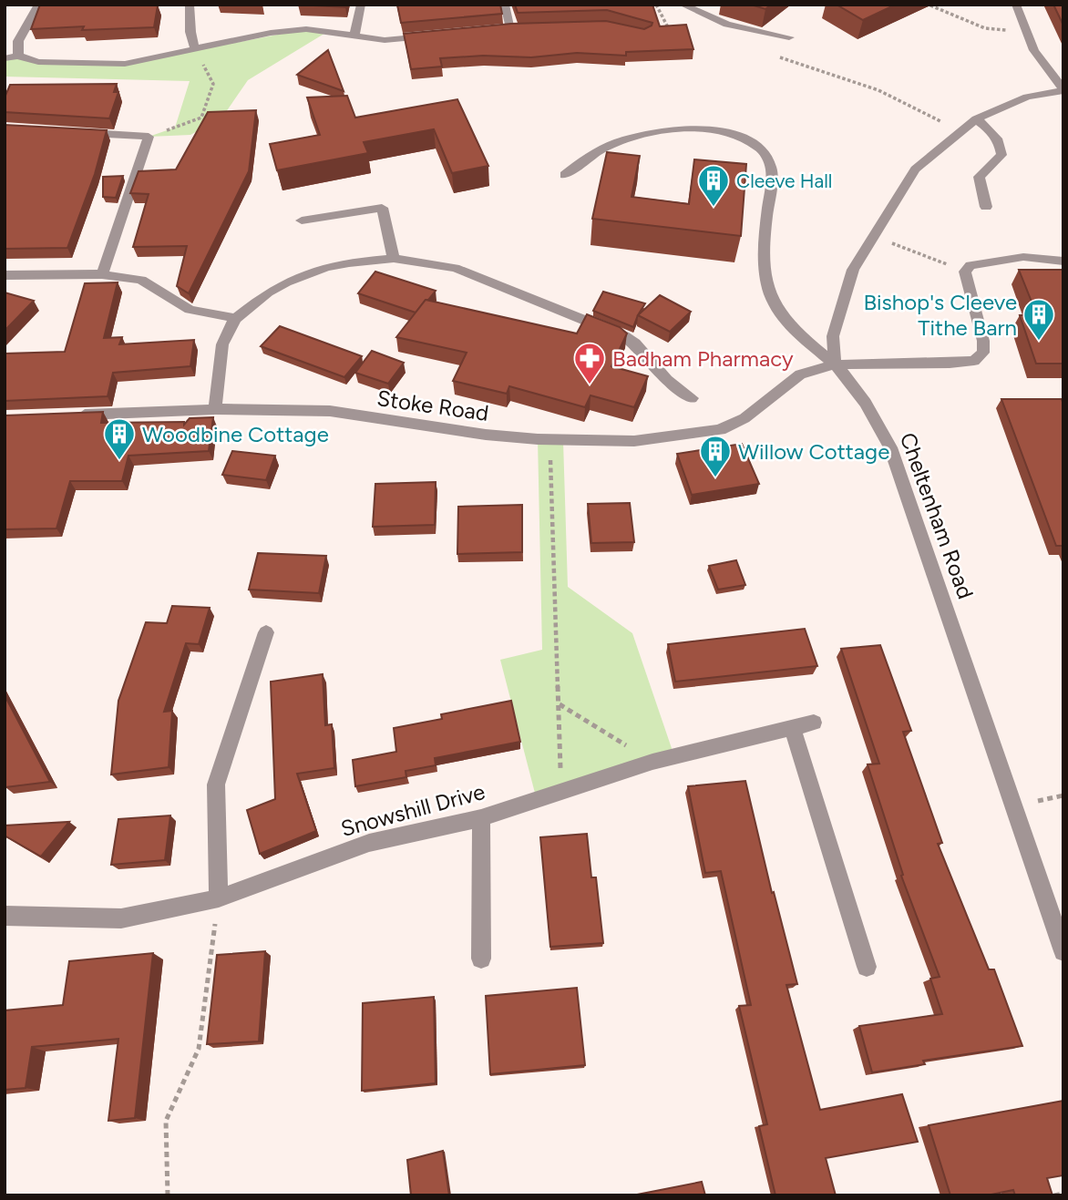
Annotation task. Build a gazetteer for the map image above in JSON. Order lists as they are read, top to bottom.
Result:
{
  "streets": {
    "street": ["Stoke Road", "Cheltenham Road", "Snowshill Drive"]
  },
  "crossings": [
    ["Stoke Road", "Cheltenham Road"]
  ],
  "places": {
    "building": [
      "Cleeve Hall",
      "Bishop's Cleeve Tithe Barn",
      "Woodbine Cottage",
      "Willow Cottage"
    ],
    "pharmacy": ["Badham Pharmacy"]
  }
}
